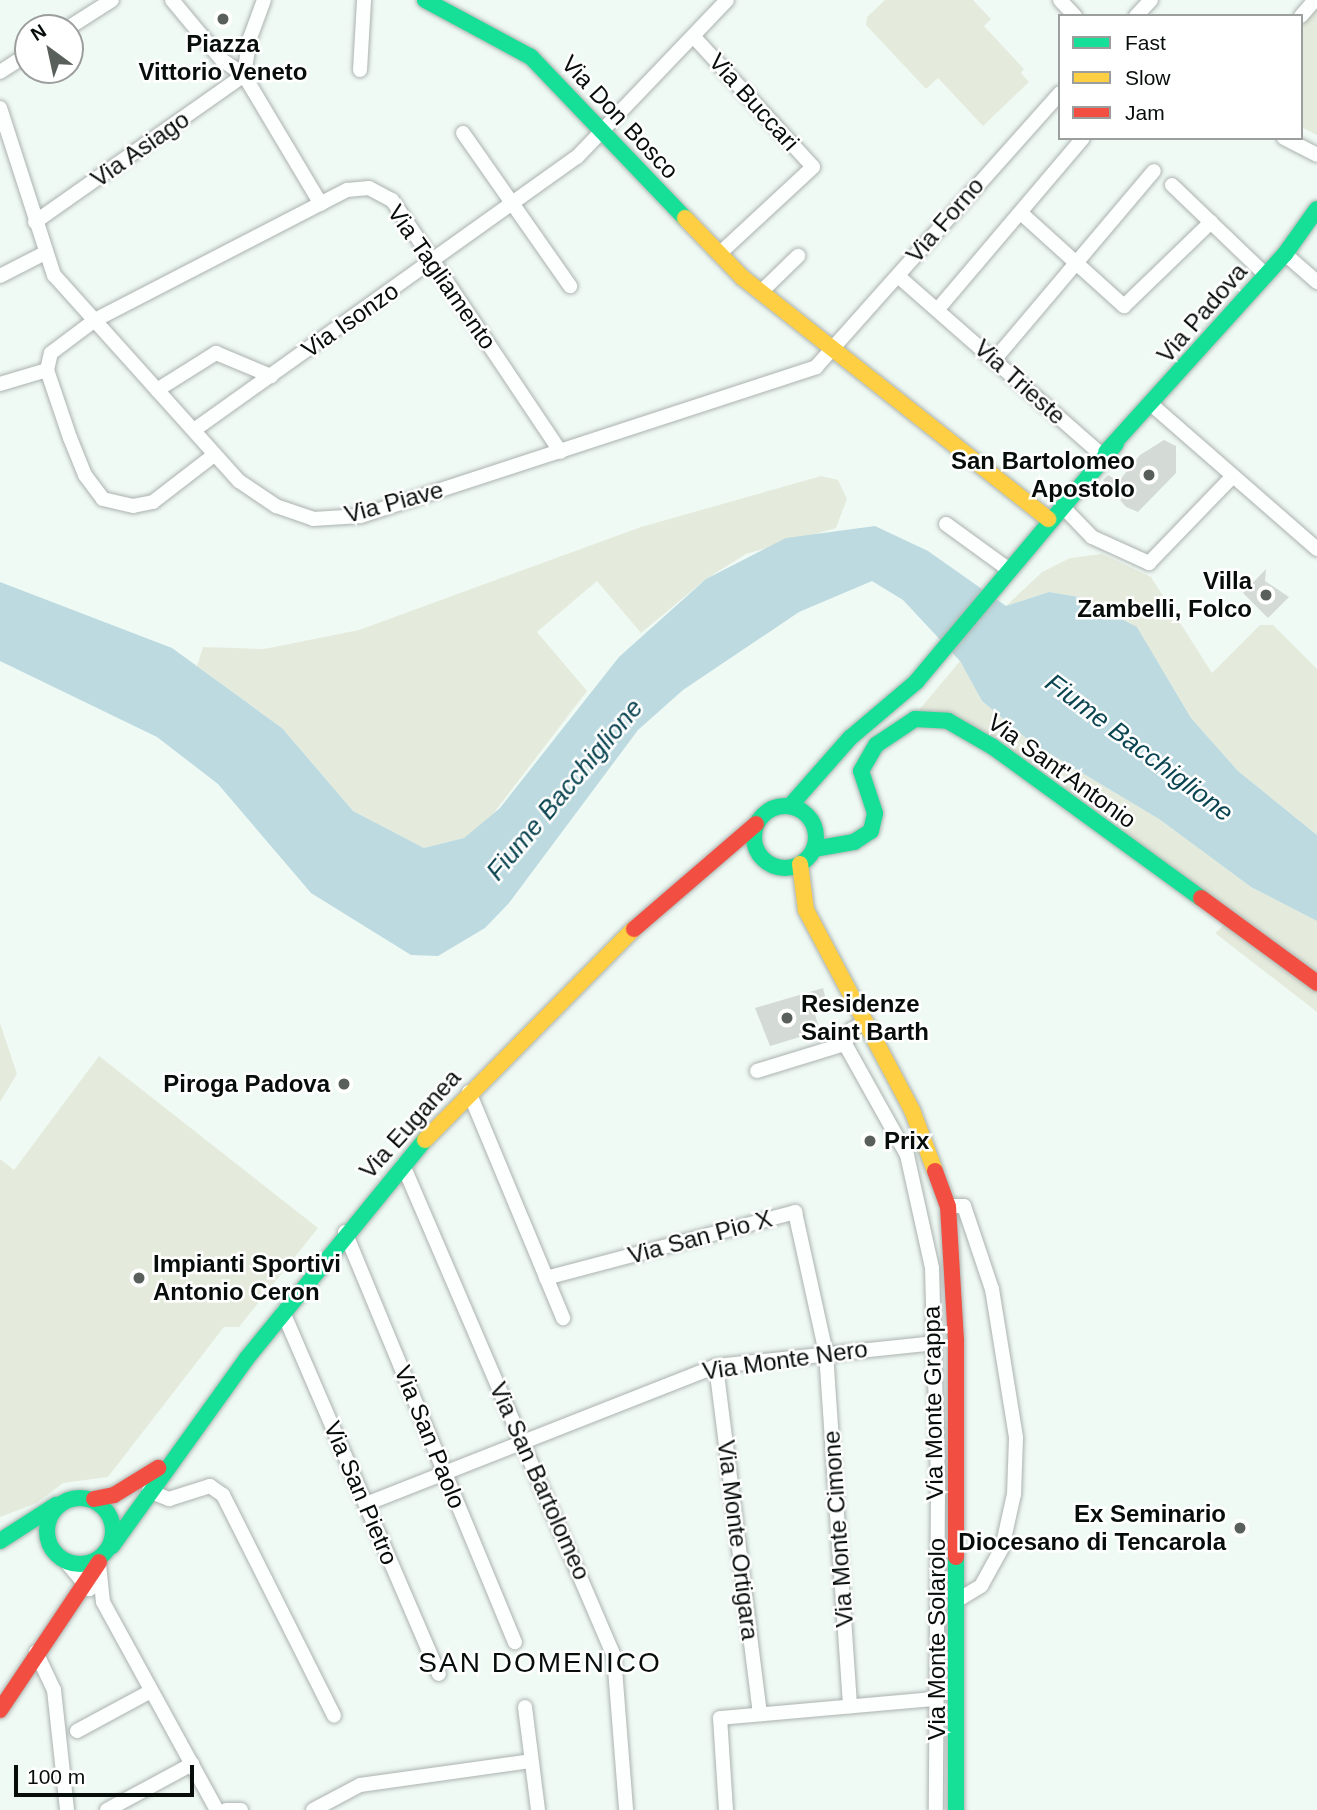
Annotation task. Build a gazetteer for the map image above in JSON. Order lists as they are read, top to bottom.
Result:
{
  "streets": {
    "street": [
      "Via Buccari",
      "Via Don Bosco",
      "Via Asiago",
      "Via Forno",
      "Via Tagliamento",
      "Via Padova",
      "Via Isonzo",
      "Via Trieste",
      "Via Piave",
      "Via Sant'Antonio",
      "Via Euganea",
      "Via San Pio X",
      "Via Monte Nero",
      "Via Monte Grappa",
      "Via San Paolo",
      "Via San Bartolomeo",
      "Via San Pietro",
      "Via Monte Cimone",
      "Via Monte Ortigara",
      "Via Monte Solarolo"
    ]
  },
  "crossings": [
    ["Via Buccari", "Via Don Bosco"],
    ["Via Buccari", "Via Isonzo"],
    ["Via Don Bosco", "Via Forno"],
    ["Via Don Bosco", "Via Padova"],
    ["Via Don Bosco", "Via Isonzo"],
    ["Via Don Bosco", "Via Piave"],
    ["Via Asiago", "Via Piave"],
    ["Via Forno", "Via Trieste"],
    ["Via Forno", "Via Piave"],
    ["Via Tagliamento", "Via Isonzo"],
    ["Via Tagliamento", "Via Piave"],
    ["Via Padova", "Via Trieste"],
    ["Via Padova", "Via Euganea"],
    ["Via Isonzo", "Via Piave"],
    ["Via Sant'Antonio", "Via Euganea"],
    ["Via Sant'Antonio", "Via Monte Grappa"],
    ["Via Euganea", "Via Monte Grappa"],
    ["Via Euganea", "Via San Paolo"],
    ["Via Euganea", "Via San Bartolomeo"],
    ["Via Euganea", "Via San Pietro"],
    ["Via San Pio X", "Via Monte Nero"],
    ["Via San Pio X", "Via Monte Cimone"],
    ["Via Monte Nero", "Via Monte Grappa"],
    ["Via Monte Nero", "Via San Paolo"],
    ["Via Monte Nero", "Via San Bartolomeo"],
    ["Via Monte Nero", "Via San Pietro"],
    ["Via Monte Nero", "Via Monte Cimone"],
    ["Via Monte Nero", "Via Monte Ortigara"],
    ["Via Monte Nero", "Via Monte Solarolo"],
    ["Via Monte Grappa", "Via Monte Solarolo"]
  ],
  "districts": ["SAN DOMENICO"],
  "water": ["Fiume Bacchiglione"],
  "places": [
    "Piazza Vittorio Veneto",
    "San Bartolomeo Apostolo",
    "Villa Zambelli, Folco",
    "Residenze Saint Barth",
    "Piroga Padova",
    "Prix",
    "Impianti Sportivi Antonio Ceron",
    "Ex Seminario Diocesano di Tencarola"
  ],
  "legend": ["Fast", "Slow", "Jam"],
  "scale_bar": "100 m",
  "north": "top left"
}
